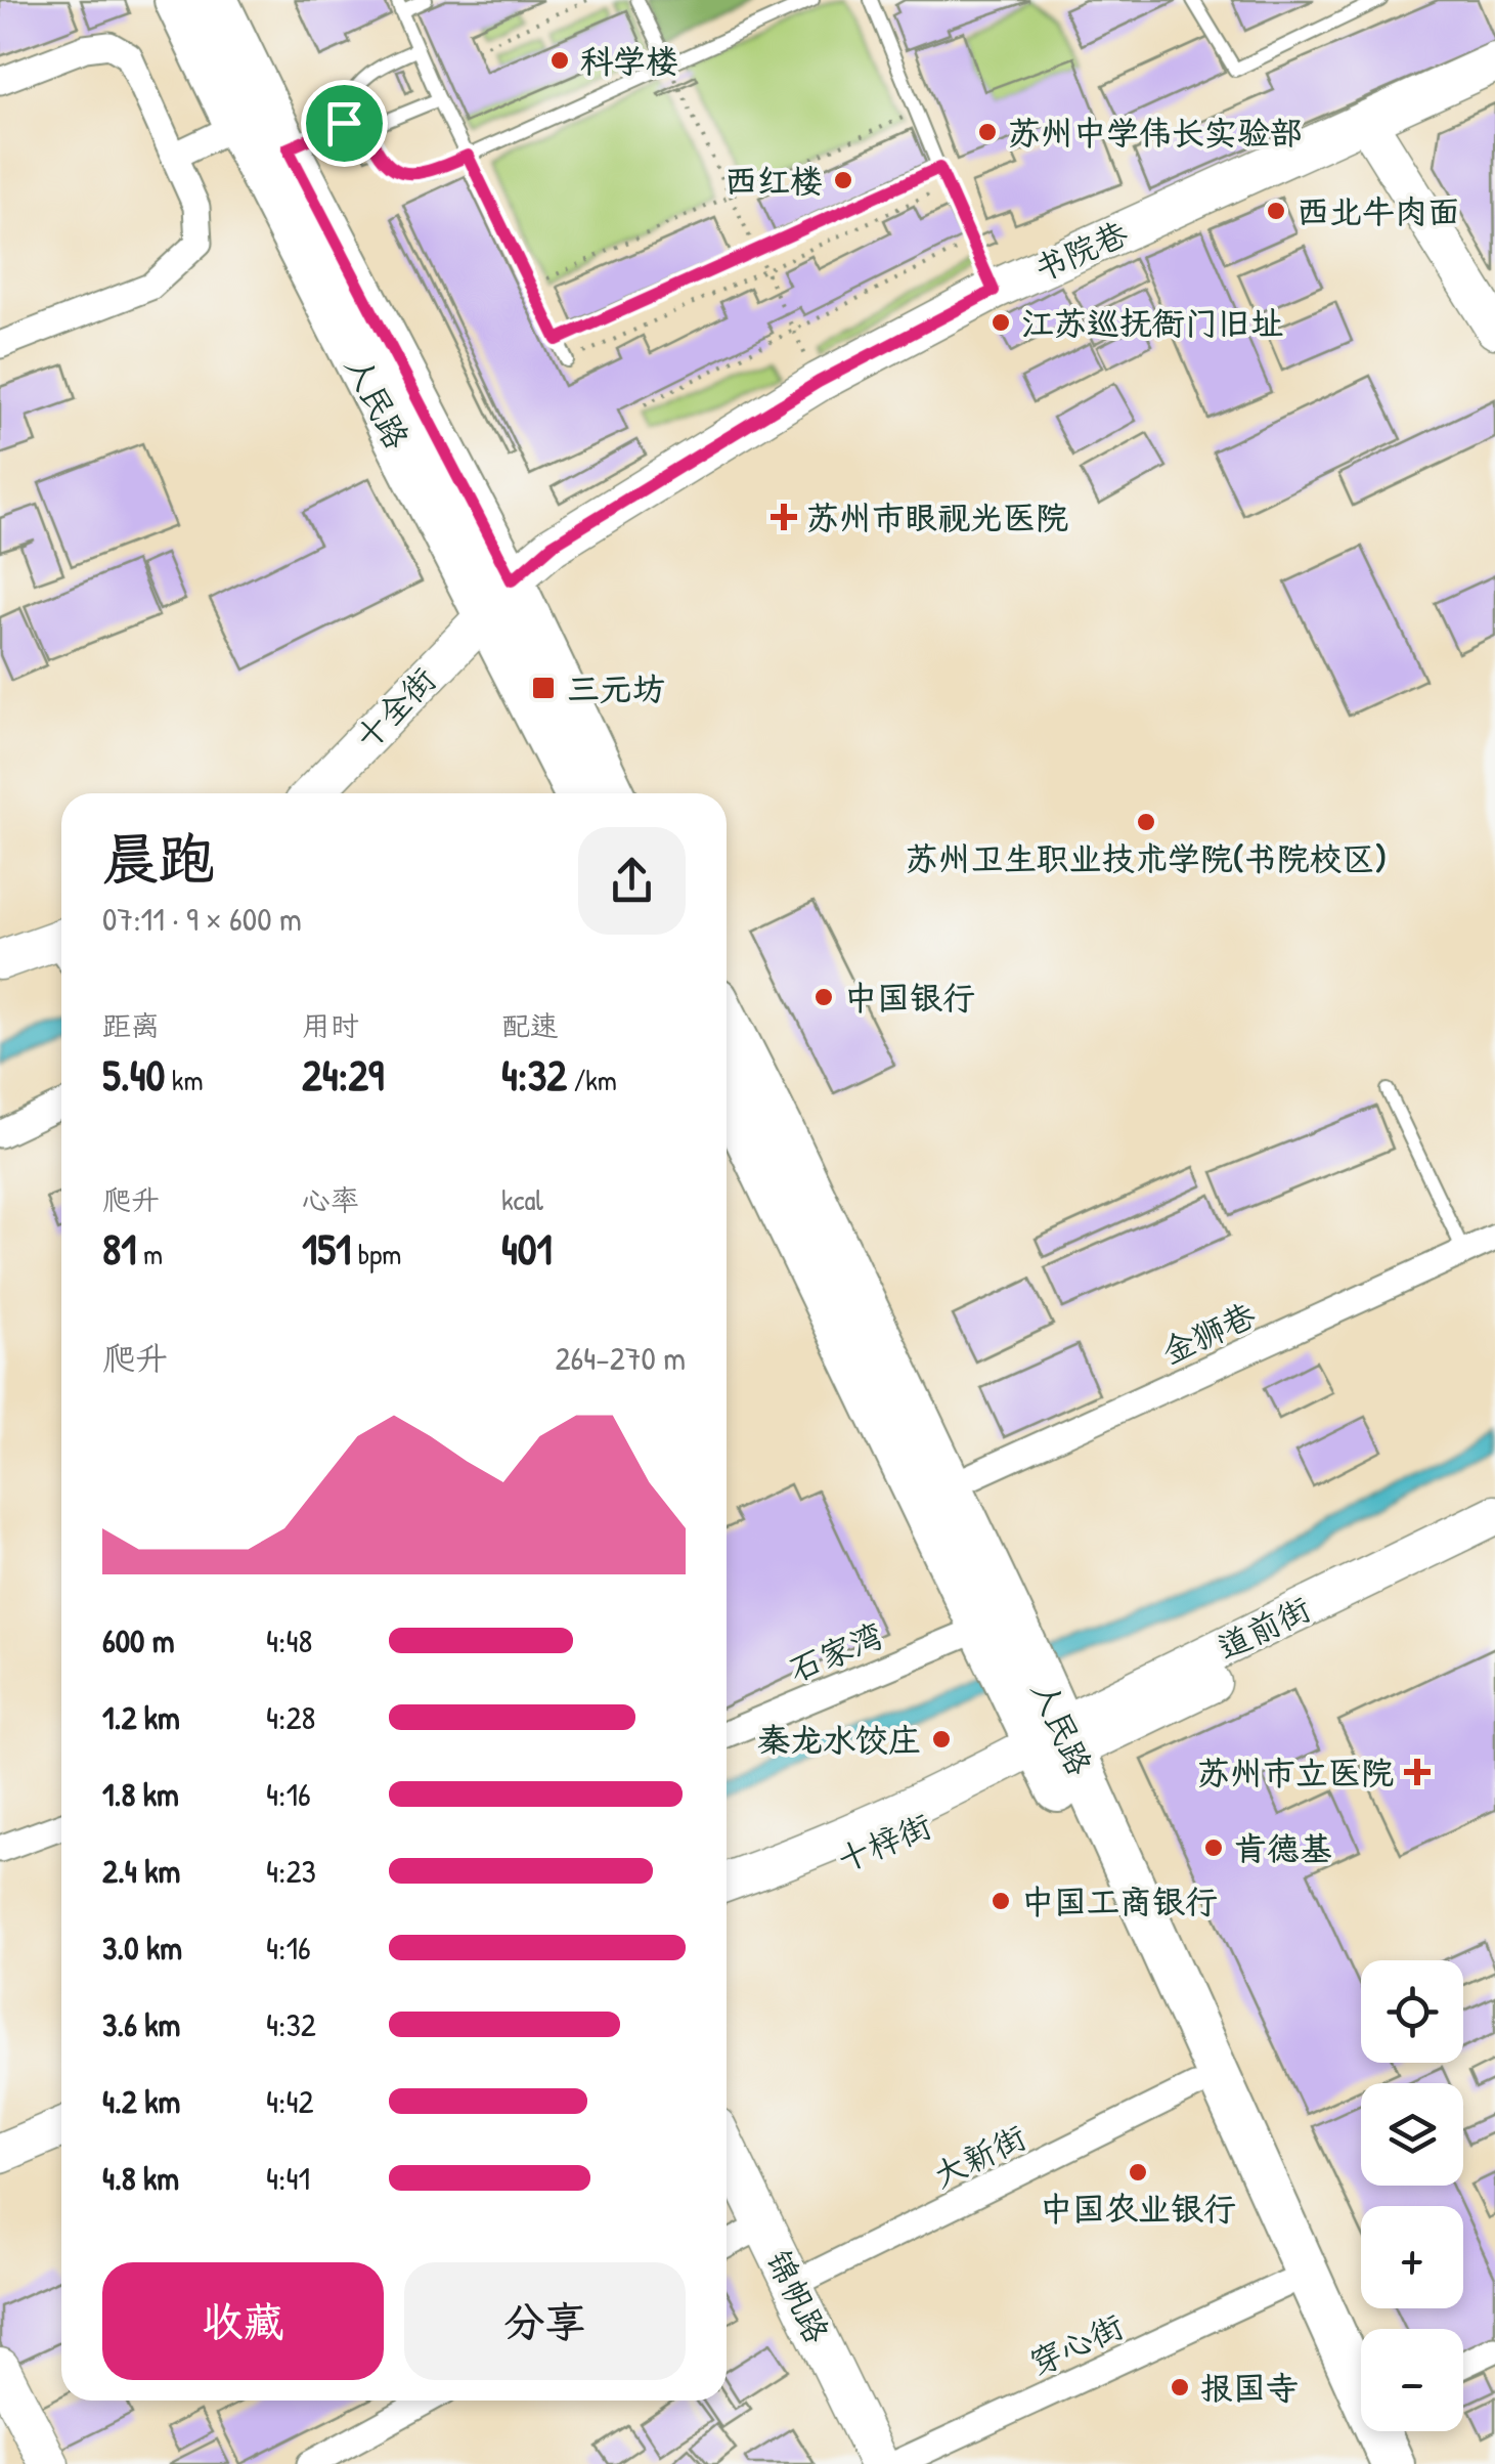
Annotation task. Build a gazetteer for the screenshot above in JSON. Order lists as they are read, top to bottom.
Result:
{
  "streets": {
    "main road": [
      "书院巷",
      "人民路",
      "十全街",
      "道前街",
      "十梓街",
      "锦帆路"
    ],
    "street": [
      "金狮巷",
      "石家湾",
      "大新街",
      "穿心街"
    ]
  },
  "crossings": [
    ["书院巷", "人民路"],
    ["书院巷", "十全街"],
    ["人民路", "十全街"],
    ["人民路", "金狮巷"],
    ["人民路", "道前街"],
    ["人民路", "石家湾"],
    ["人民路", "十梓街"],
    ["人民路", "大新街"],
    ["人民路", "穿心街"],
    ["道前街", "十梓街"],
    ["大新街", "锦帆路"]
  ],
  "places": {
    "other": [
      "科学楼",
      "苏州中学伟长实验部",
      "西红楼",
      "西北牛肉面",
      "江苏巡抚衙门旧址",
      "苏州卫生职业技术学院(书院校区)",
      "中国银行",
      "秦龙水饺庄",
      "肯德基",
      "中国工商银行",
      "中国农业银行",
      "报国寺"
    ],
    "health": ["苏州市眼视光医院", "苏州市立医院"],
    "transit": ["三元坊"]
  },
  "page": {
    "heading": ["晨跑", "07:11 · 9 × 600 m"],
    "stats": [
      ["距离", "5.40 km"],
      ["用时", "24:29"],
      ["配速", "4:32 /km"],
      ["爬升", "81 m"],
      ["心率", "151 bpm"],
      ["kcal", "401"]
    ],
    "chart": ["爬升", "264–270 m"],
    "list": [
      {
        "name": "600 m",
        "note": "4:48"
      },
      {
        "name": "1.2 km",
        "note": "4:28"
      },
      {
        "name": "1.8 km",
        "note": "4:16"
      },
      {
        "name": "2.4 km",
        "note": "4:23"
      },
      {
        "name": "3.0 km",
        "note": "4:16"
      },
      {
        "name": "3.6 km",
        "note": "4:32"
      },
      {
        "name": "4.2 km",
        "note": "4:42"
      },
      {
        "name": "4.8 km",
        "note": "4:41"
      }
    ],
    "map_buttons": ["+", "−"],
    "buttons": ["收藏", "分享"]
  }
}
